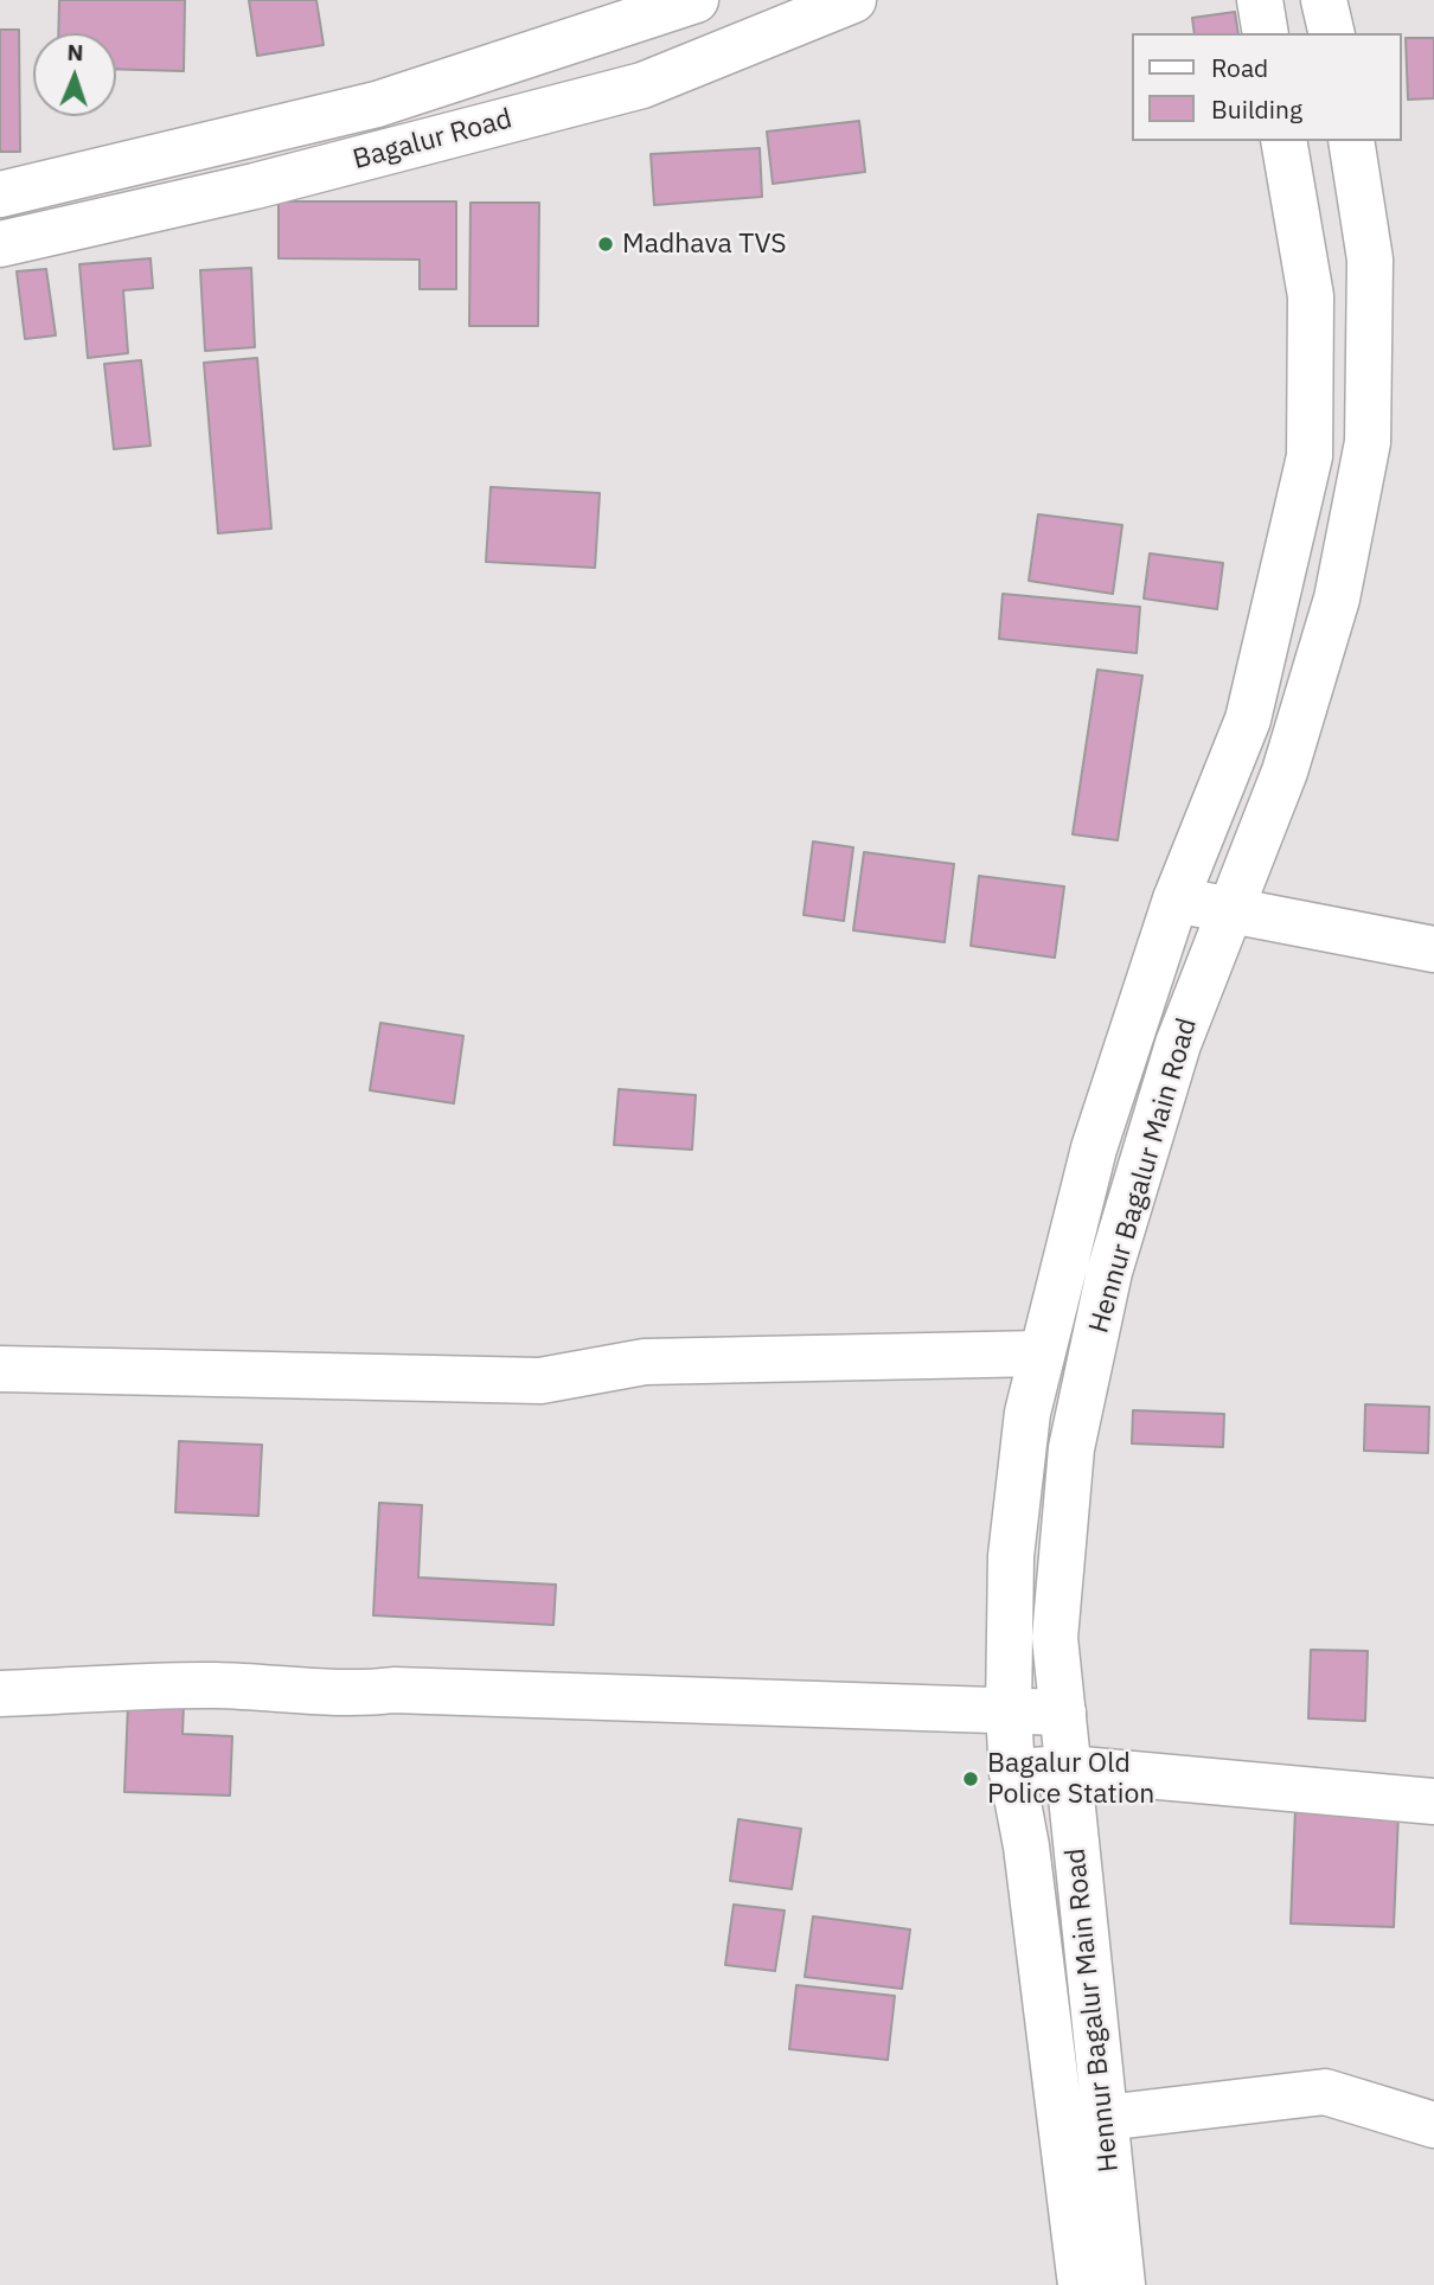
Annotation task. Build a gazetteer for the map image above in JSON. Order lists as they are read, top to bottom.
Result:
{
  "streets": {
    "main road": ["Bagalur Road", "Hennur Bagalur Main Road"]
  },
  "places": ["Madhava TVS", "Bagalur Old Police Station"],
  "legend": ["Road", "Building"],
  "north": "top"
}
